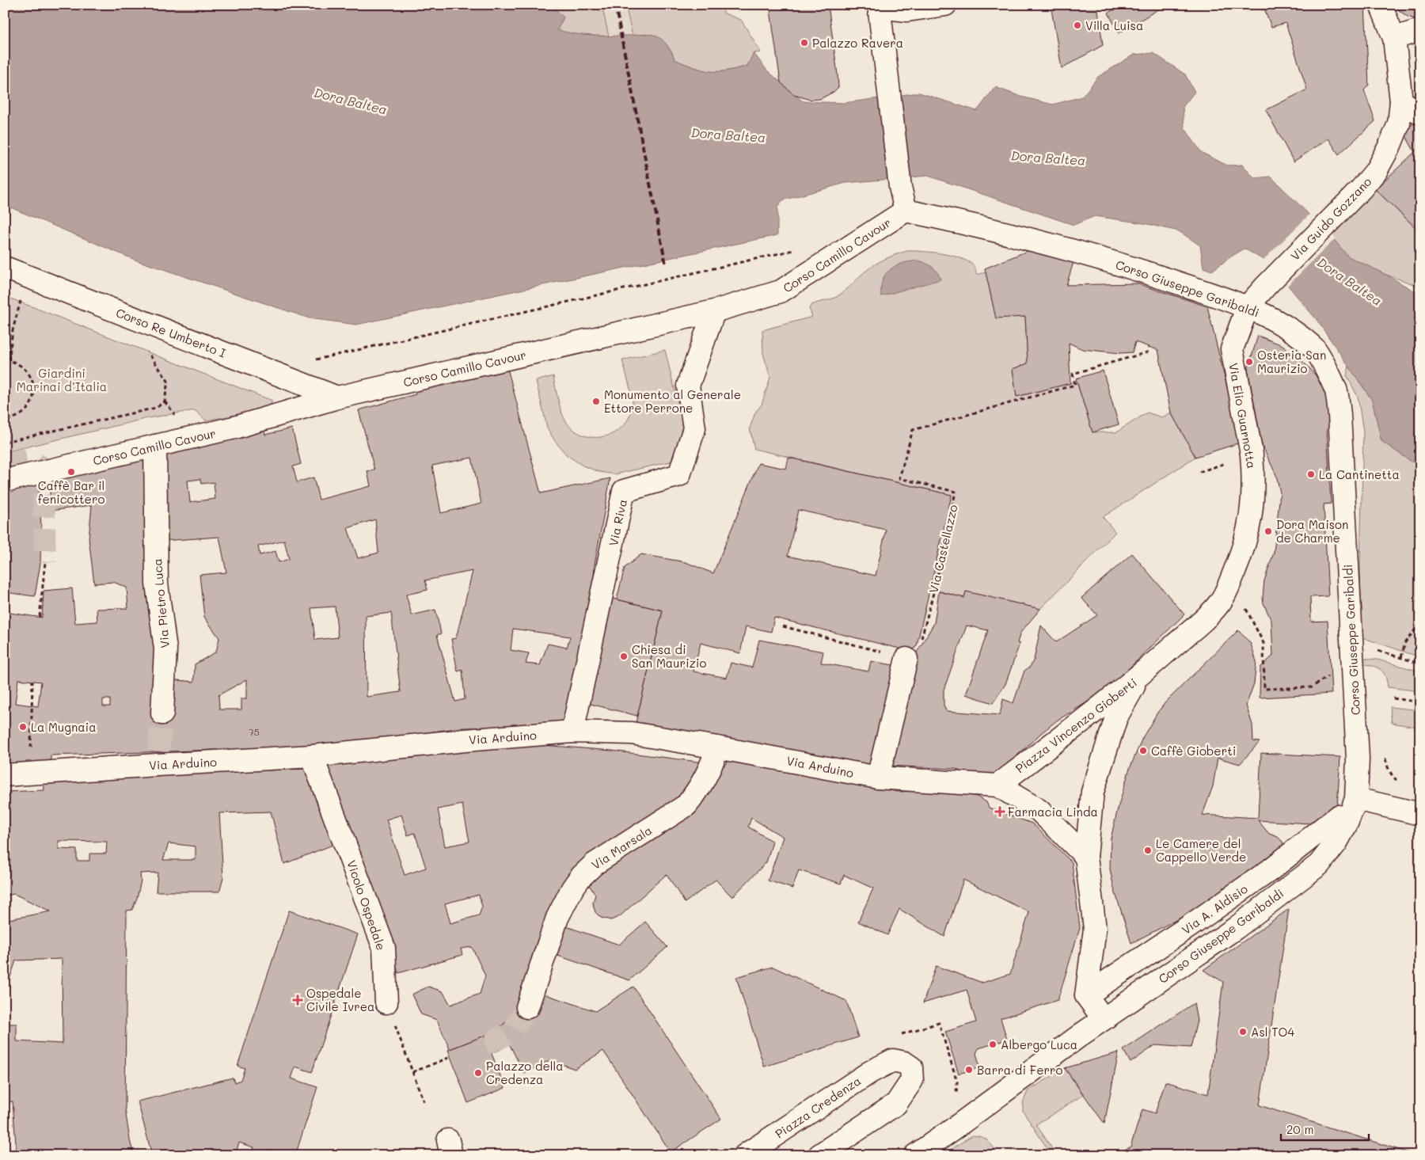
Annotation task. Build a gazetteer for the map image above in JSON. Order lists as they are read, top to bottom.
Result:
{
  "streets": {
    "street": [
      "Via Guido Gozzano",
      "Corso Camillo Cavour",
      "Corso Giuseppe Garibaldi",
      "Corso Re Umberto I",
      "Via Elio Guarnotta",
      "Via Riva",
      "Via Pietro Luca",
      "Piazza Vincenzo Gioberti",
      "Via Arduino",
      "Via Marsala",
      "Vicolo Ospedale",
      "Via A. Aldisio",
      "Piazza Credenza"
    ],
    "path": ["Via Castellazzo"]
  },
  "crossings": [
    ["Via Guido Gozzano", "Corso Giuseppe Garibaldi"],
    ["Via Guido Gozzano", "Via Elio Guarnotta"],
    ["Corso Camillo Cavour", "Corso Giuseppe Garibaldi"],
    ["Corso Camillo Cavour", "Corso Re Umberto I"],
    ["Corso Camillo Cavour", "Via Riva"],
    ["Corso Camillo Cavour", "Via Pietro Luca"],
    ["Corso Giuseppe Garibaldi", "Via Elio Guarnotta"],
    ["Via Elio Guarnotta", "Piazza Vincenzo Gioberti"],
    ["Via Riva", "Via Arduino"],
    ["Piazza Vincenzo Gioberti", "Via Arduino"],
    ["Via Arduino", "Via Marsala"],
    ["Via Arduino", "Vicolo Ospedale"]
  ],
  "water": ["Dora Baltea"],
  "parks": ["Giardini Marinai d’Italia"],
  "places": {
    "other": [
      "Villa Luisa",
      "Palazzo Ravera",
      "Osteria San Maurizio",
      "Monumento al Generale Ettore Perrone",
      "Caffè Bar il fenicottero",
      "La Cantinetta",
      "Dora Maison de Charme",
      "Chiesa di San Maurizio",
      "La Mugnaia",
      "Caffè Gioberti",
      "Le Camere del Cappello Verde",
      "Asl TO4",
      "Albergo Luca",
      "Barra di Ferro",
      "Palazzo della Credenza"
    ],
    "health": ["Farmacia Linda", "Ospedale Civile Ivrea"]
  },
  "house_numbers": ["75"],
  "scale_bar": "20 m"
}
